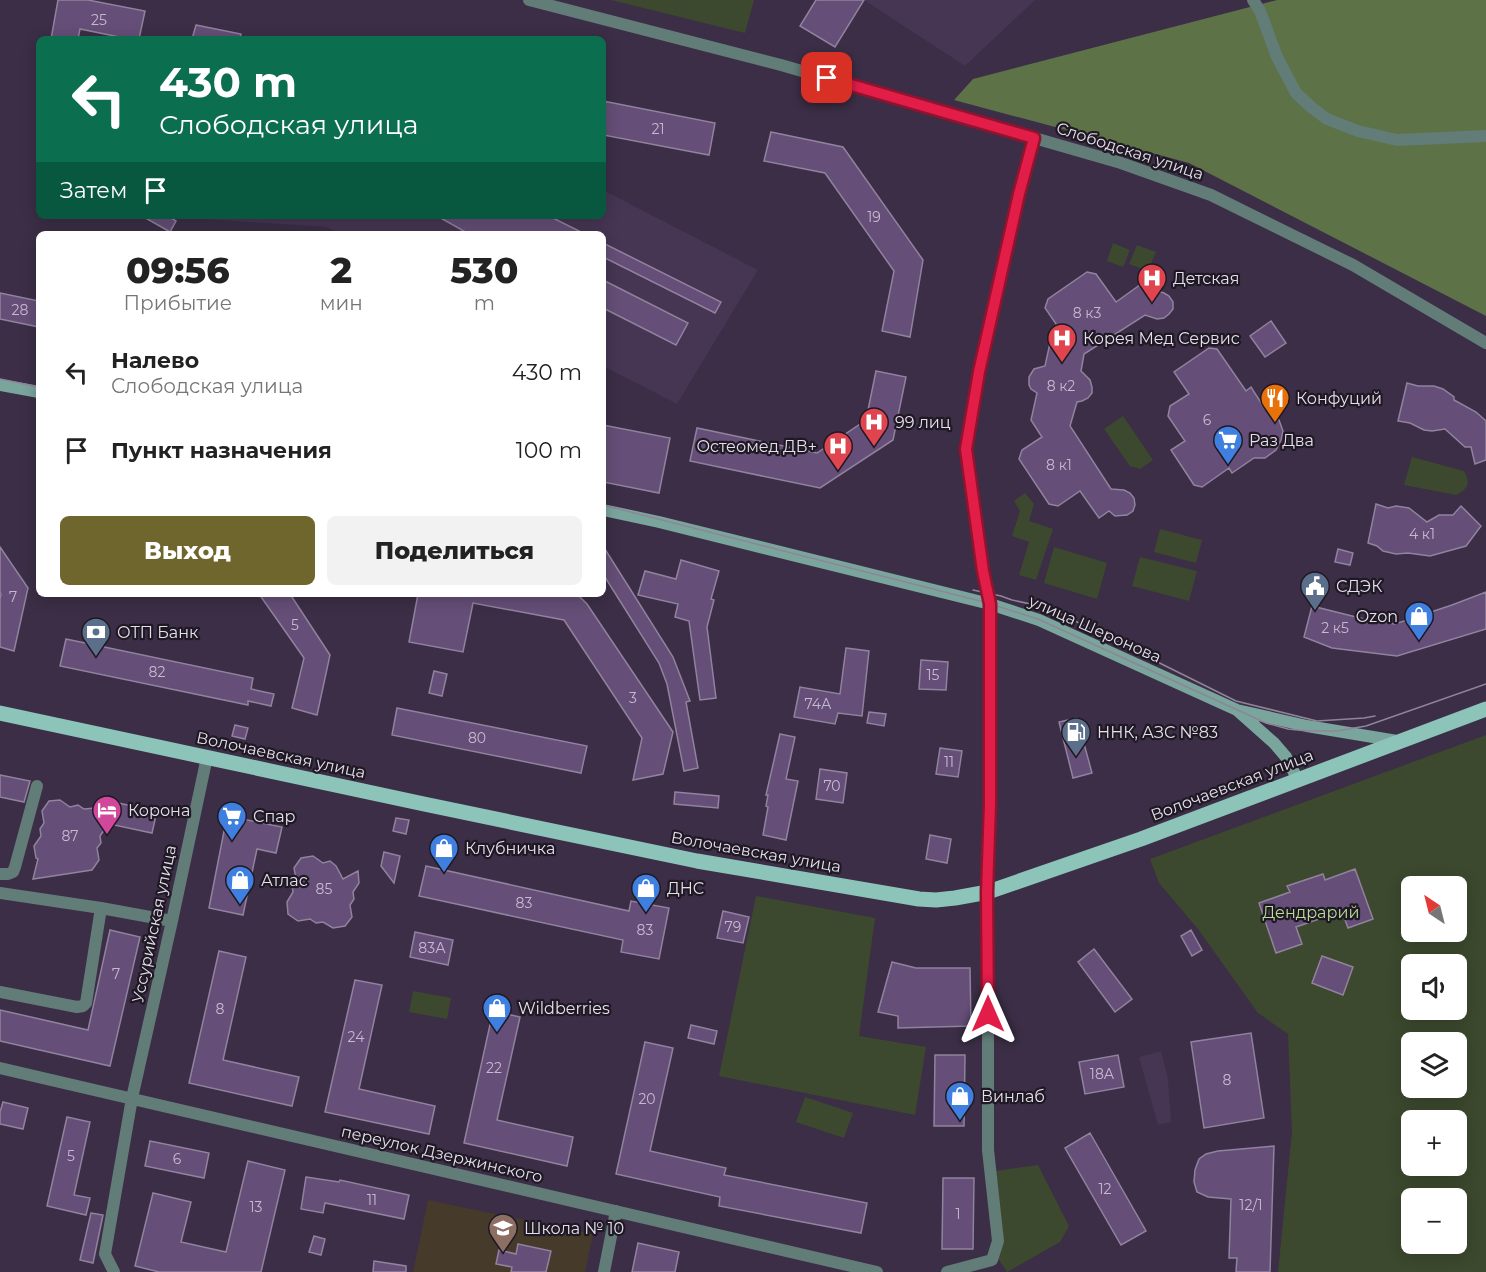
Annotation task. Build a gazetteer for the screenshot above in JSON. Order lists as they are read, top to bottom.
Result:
{
  "streets": {
    "main road": ["улица Шеронова", "Волочаевская улица"],
    "street": ["Слободская улица", "Уссурийская улица", "переулок Дзержинского"]
  },
  "crossings": [
    ["улица Шеронова", "Волочаевская улица"],
    ["Волочаевская улица", "Уссурийская улица"],
    ["Уссурийская улица", "переулок Дзержинского"]
  ],
  "parks": ["Дендрарий"],
  "places": {
    "hospital": [
      "Детская",
      "Корея Мед Сервис",
      "99 лиц",
      "Остеомед ДВ+"
    ],
    "restaurant": ["Конфуций"],
    "supermarket": ["Раз Два", "Спар"],
    "public building": ["СДЭК"],
    "shop": [
      "Ozon",
      "Клубничка",
      "Атлас",
      "ДНС",
      "Wildberries",
      "Винлаб"
    ],
    "bank": ["ОТП Банк"],
    "fuel station": ["ННК, АЗС №83"],
    "hotel": ["Корона"],
    "school or university": ["Школа № 10"]
  },
  "house_numbers": [
    "25",
    "21",
    "19",
    "28",
    "8 к3",
    "8 к2",
    "6",
    "8 к1",
    "4 к1",
    "7",
    "5",
    "2 к5",
    "82",
    "15",
    "3",
    "74А",
    "80",
    "11",
    "70",
    "87",
    "85",
    "83",
    "79",
    "83",
    "83А",
    "7",
    "8",
    "24",
    "22",
    "18А",
    "8",
    "20",
    "5",
    "6",
    "12",
    "11",
    "12/1",
    "13",
    "1"
  ],
  "north": "top left",
  "page": {
    "turn": ["430 m", "Слободская улица"],
    "then": "Затем",
    "eta": [
      "09:56",
      "Прибытие",
      "2",
      "мин",
      "530",
      "m"
    ],
    "list": [
      {
        "name": "Налево",
        "note": "Слободская улица",
        "value": "430 m"
      },
      {
        "name": "Пункт назначения",
        "value": "100 m"
      }
    ],
    "buttons": ["Выход", "Поделиться"],
    "map_buttons": ["+", "−"]
  }
}
